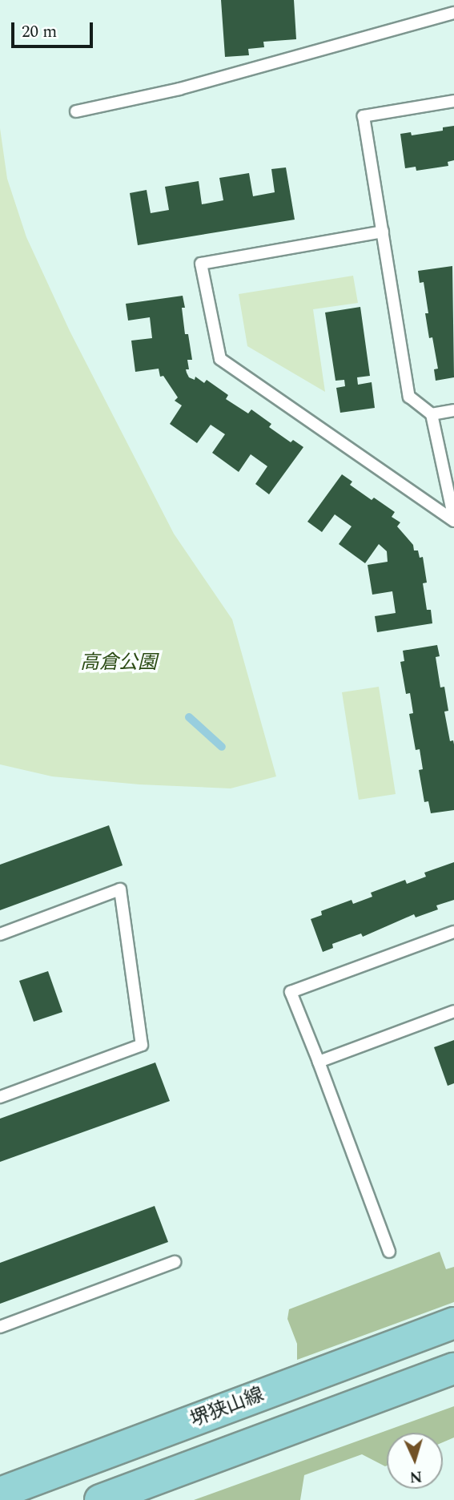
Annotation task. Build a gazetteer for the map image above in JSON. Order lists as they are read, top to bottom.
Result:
{
  "streets": {
    "main road": ["堺狭山線"]
  },
  "parks": ["高倉公園"],
  "scale_bar": "20 m",
  "north": "bottom"
}
